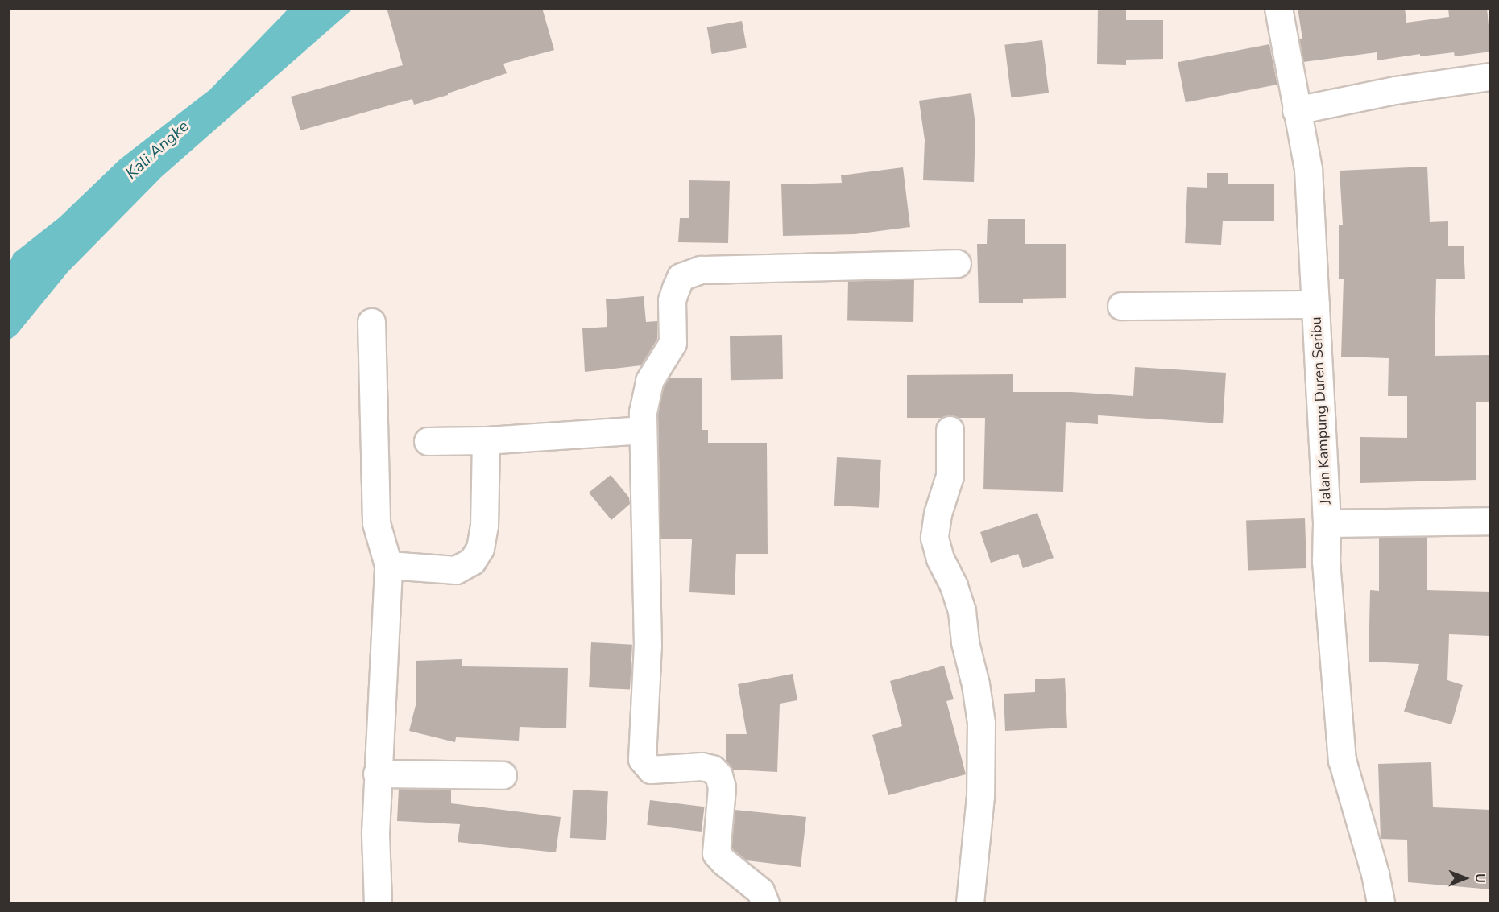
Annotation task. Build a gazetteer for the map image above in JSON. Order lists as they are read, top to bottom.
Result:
{
  "streets": {
    "street": ["Jalan Kampung Duren Seribu"]
  },
  "water": ["Kali Angke"],
  "north": "right"
}
